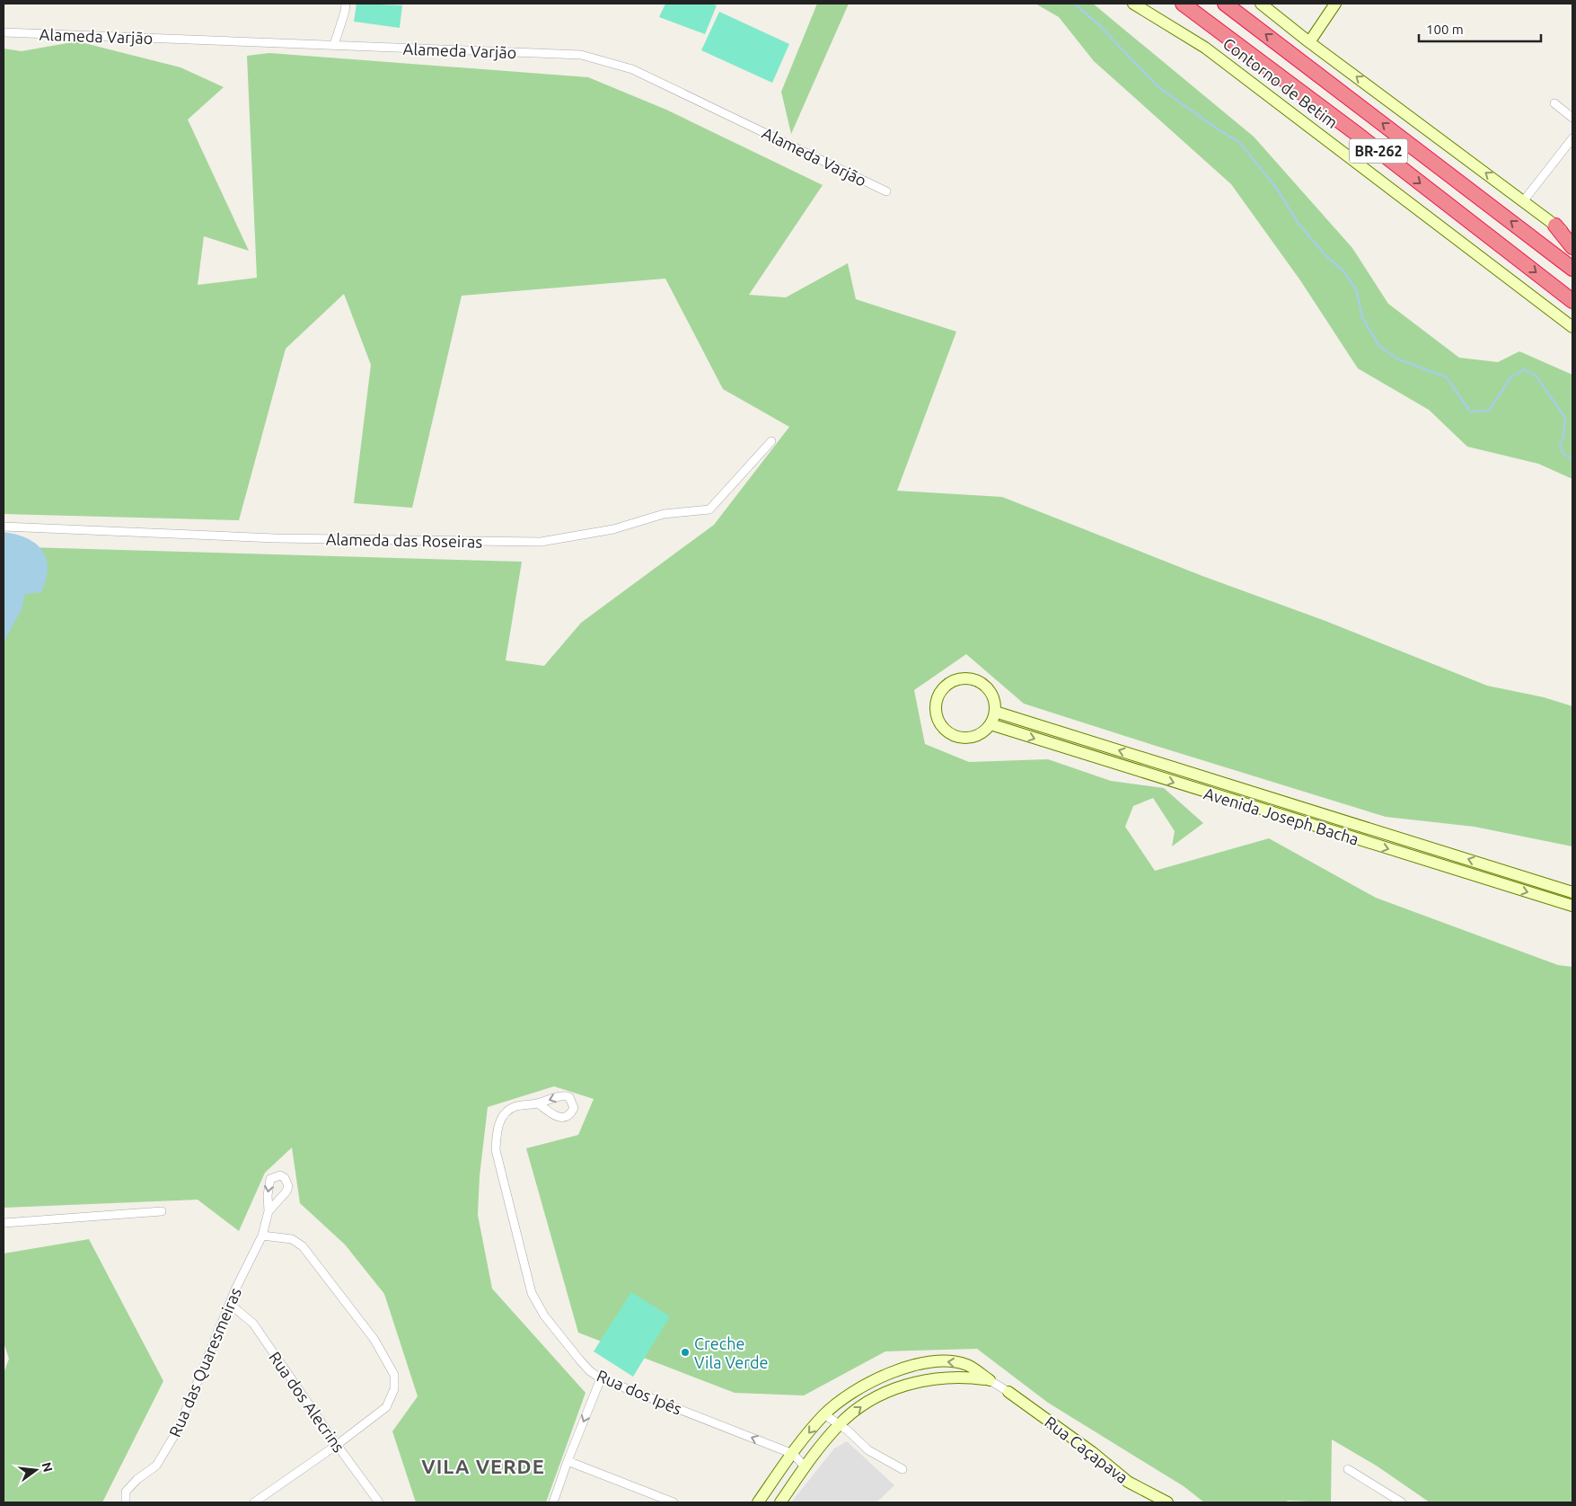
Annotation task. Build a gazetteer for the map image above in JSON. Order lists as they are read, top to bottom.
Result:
{
  "streets": {
    "highway": ["Contorno de Betim", "BR-262"],
    "street": [
      "Alameda Varjão",
      "Alameda das Roseiras",
      "Avenida Joseph Bacha",
      "Rua das Quaresmeiras",
      "Rua dos Ipês",
      "Rua dos Alecrins",
      "Rua Caçapava"
    ]
  },
  "crossings": [
    ["Rua das Quaresmeiras", "Rua dos Alecrins"]
  ],
  "one_way": ["Rua dos Ipês"],
  "districts": ["VILA VERDE"],
  "places": ["Creche Vila Verde"],
  "scale_bar": "100 m",
  "north": "right"
}
